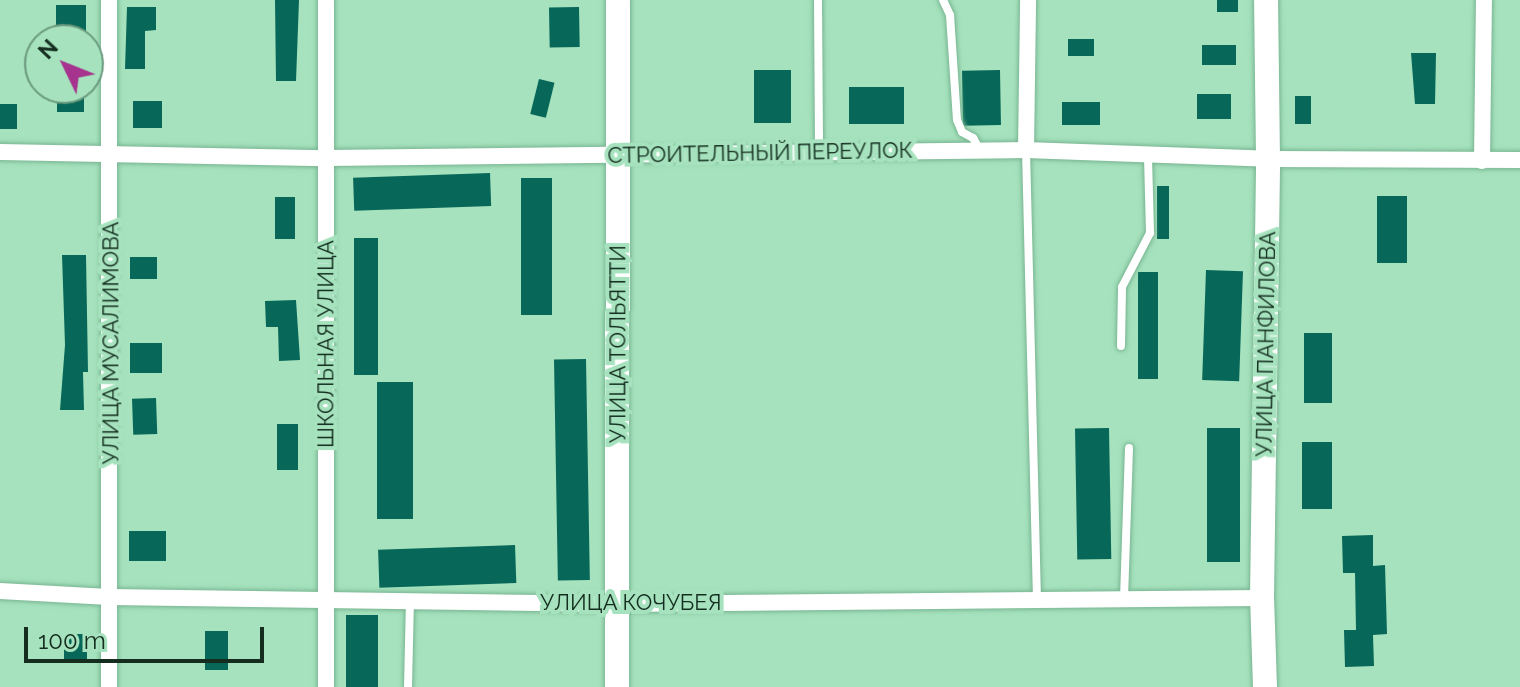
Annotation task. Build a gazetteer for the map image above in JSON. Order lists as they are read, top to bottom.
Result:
{
  "streets": {
    "street": [
      "СТРОИТЕЛЬНЫЙ ПЕРЕУЛОК",
      "УЛИЦА МУСАЛИМОВА",
      "ШКОЛЬНАЯ УЛИЦА",
      "УЛИЦА ТОЛЬЯТТИ",
      "УЛИЦА ПАНФИЛОВА",
      "УЛИЦА КОЧУБЕЯ"
    ]
  },
  "crossings": [
    ["СТРОИТЕЛЬНЫЙ ПЕРЕУЛОК", "УЛИЦА МУСАЛИМОВА"],
    ["СТРОИТЕЛЬНЫЙ ПЕРЕУЛОК", "ШКОЛЬНАЯ УЛИЦА"],
    ["СТРОИТЕЛЬНЫЙ ПЕРЕУЛОК", "УЛИЦА ТОЛЬЯТТИ"],
    ["СТРОИТЕЛЬНЫЙ ПЕРЕУЛОК", "УЛИЦА ПАНФИЛОВА"],
    ["УЛИЦА МУСАЛИМОВА", "УЛИЦА КОЧУБЕЯ"],
    ["ШКОЛЬНАЯ УЛИЦА", "УЛИЦА КОЧУБЕЯ"],
    ["УЛИЦА ТОЛЬЯТТИ", "УЛИЦА КОЧУБЕЯ"],
    ["УЛИЦА ПАНФИЛОВА", "УЛИЦА КОЧУБЕЯ"]
  ],
  "scale_bar": "100 m",
  "north": "top left"
}
